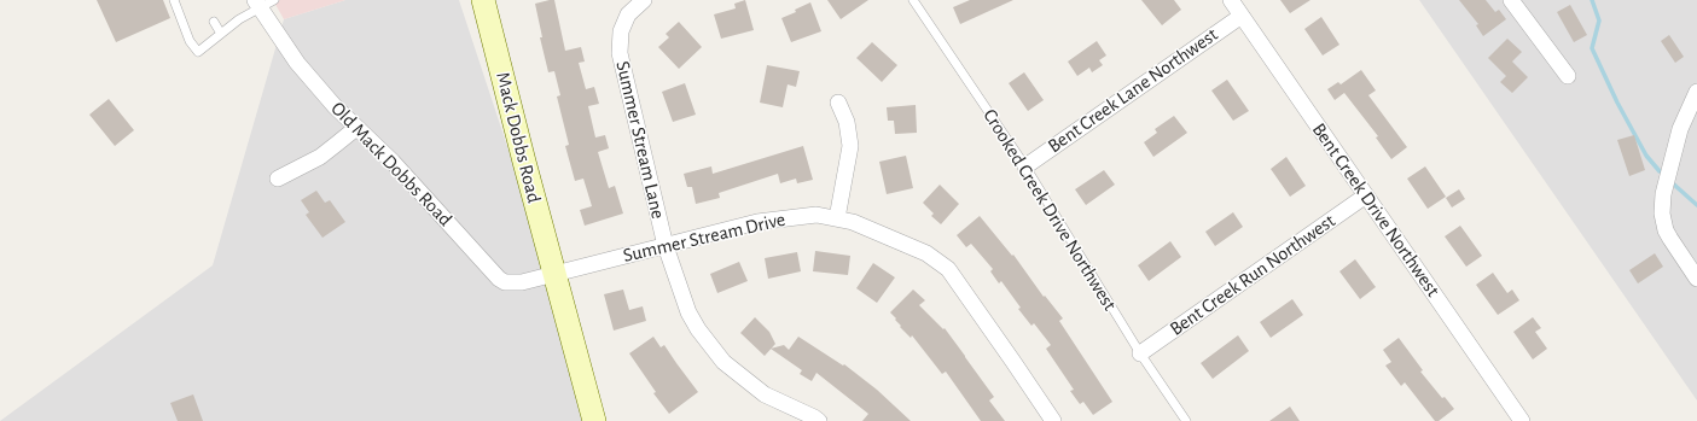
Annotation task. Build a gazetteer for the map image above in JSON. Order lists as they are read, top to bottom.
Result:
{
  "streets": {
    "street": [
      "Bent Creek Lane Northwest",
      "Mack Dobbs Road",
      "Summer Stream Lane",
      "Old Mack Dobbs Road",
      "Bent Creek Drive Northwest",
      "Summer Stream Drive",
      "Bent Creek Run Northwest"
    ],
    "lane": ["Crooked Creek Drive Northwest"]
  },
  "crossings": [
    ["Bent Creek Lane Northwest", "Crooked Creek Drive Northwest"],
    ["Bent Creek Lane Northwest", "Bent Creek Drive Northwest"],
    ["Mack Dobbs Road", "Old Mack Dobbs Road"],
    ["Mack Dobbs Road", "Summer Stream Drive"],
    ["Summer Stream Lane", "Summer Stream Drive"],
    ["Old Mack Dobbs Road", "Summer Stream Drive"],
    ["Crooked Creek Drive Northwest", "Bent Creek Run Northwest"],
    ["Bent Creek Drive Northwest", "Bent Creek Run Northwest"]
  ]
}
